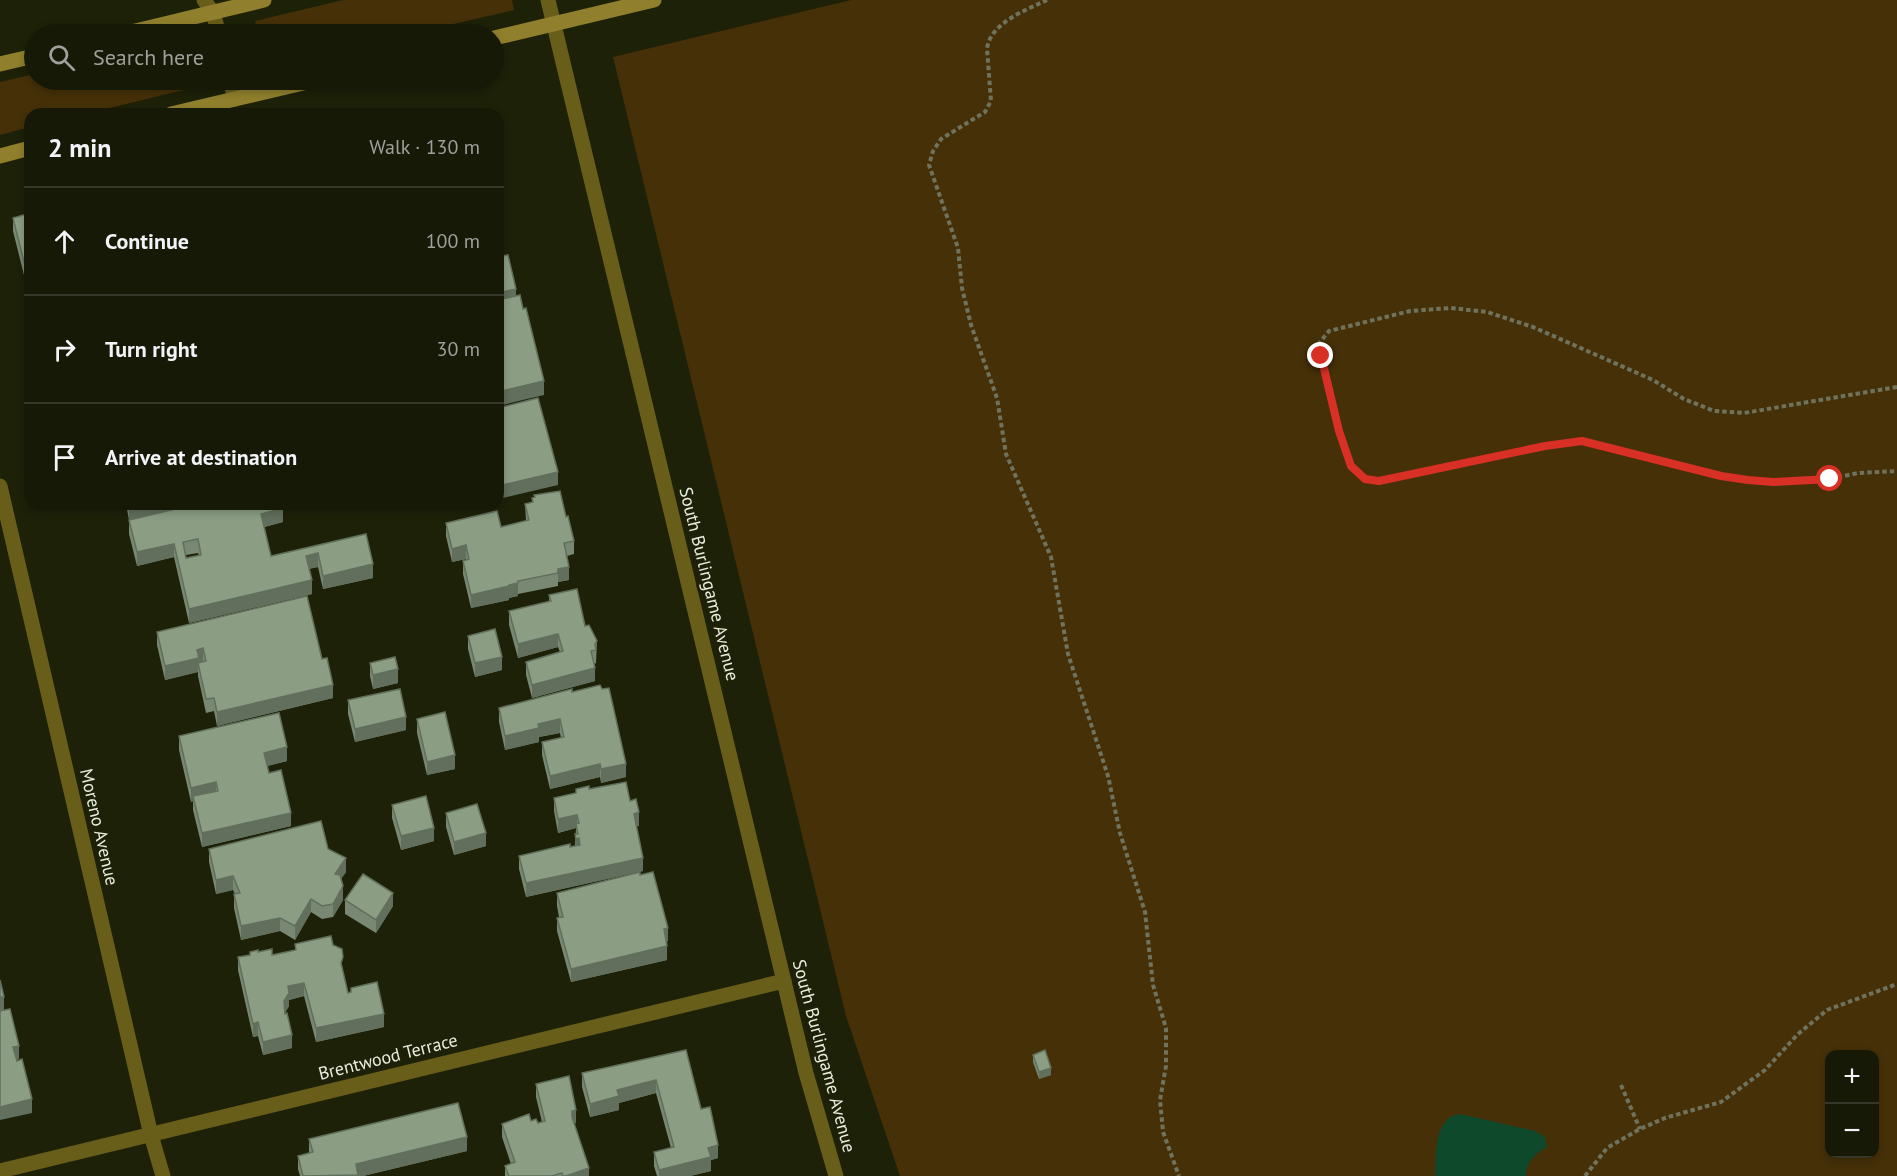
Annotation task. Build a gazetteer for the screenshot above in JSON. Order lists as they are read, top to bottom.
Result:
{
  "streets": {
    "street": ["South Burlingame Avenue", "Moreno Avenue", "Brentwood Terrace"]
  },
  "crossings": [
    ["South Burlingame Avenue", "Brentwood Terrace"],
    ["Moreno Avenue", "Brentwood Terrace"]
  ],
  "page": {
    "search": "Search here",
    "heading": ["2 min", "Walk · 130 m"],
    "list": [
      ["Continue", "100 m"],
      ["Turn right", "30 m"],
      "Arrive at destination"
    ],
    "map_buttons": ["+", "−"]
  }
}
